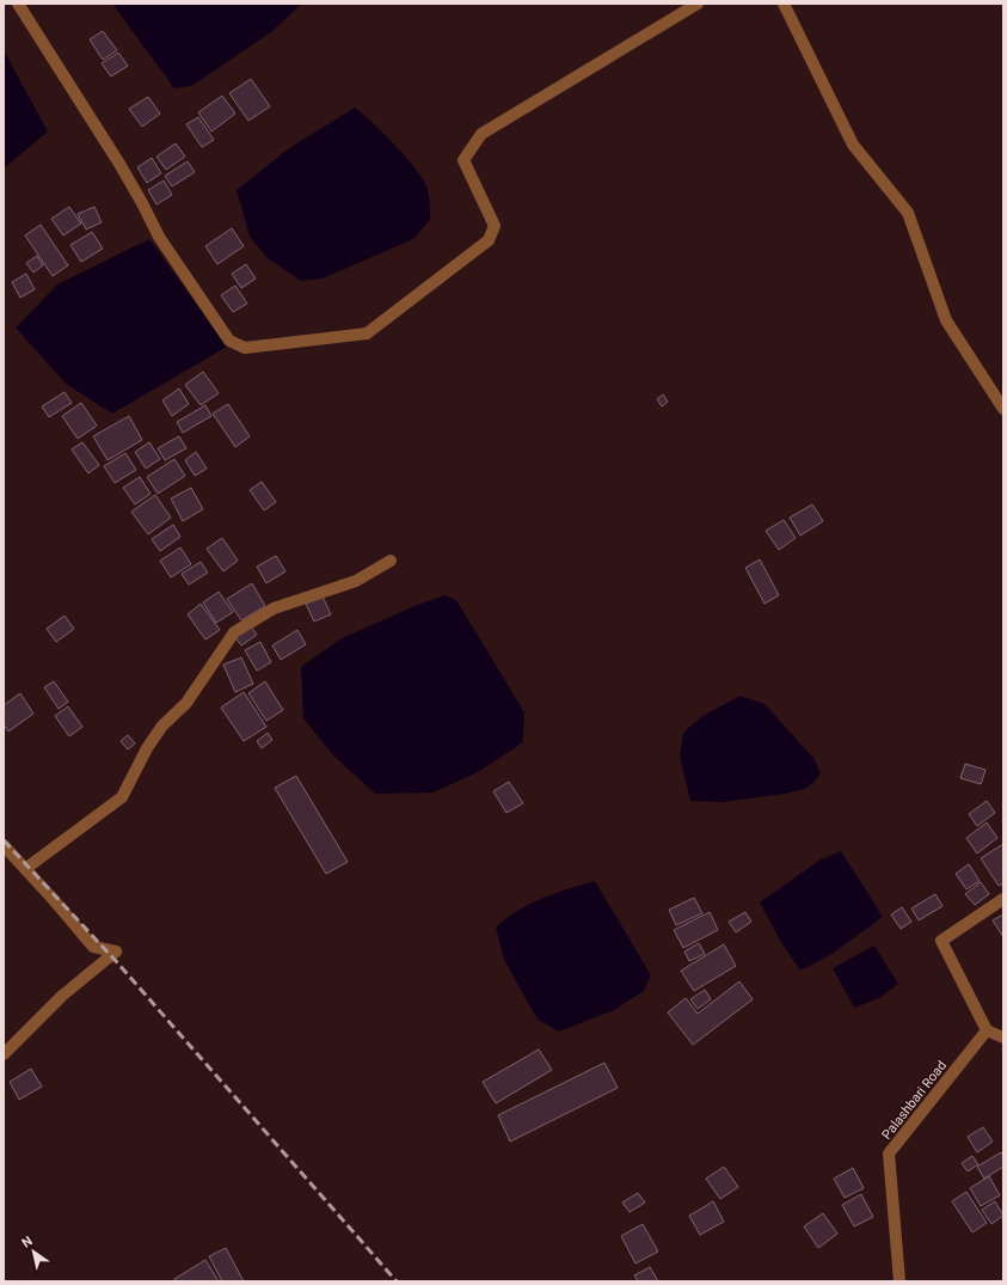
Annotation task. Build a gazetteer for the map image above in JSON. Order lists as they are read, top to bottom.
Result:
{
  "streets": {
    "street": ["Palashbari Road"]
  },
  "north": "top left"
}
